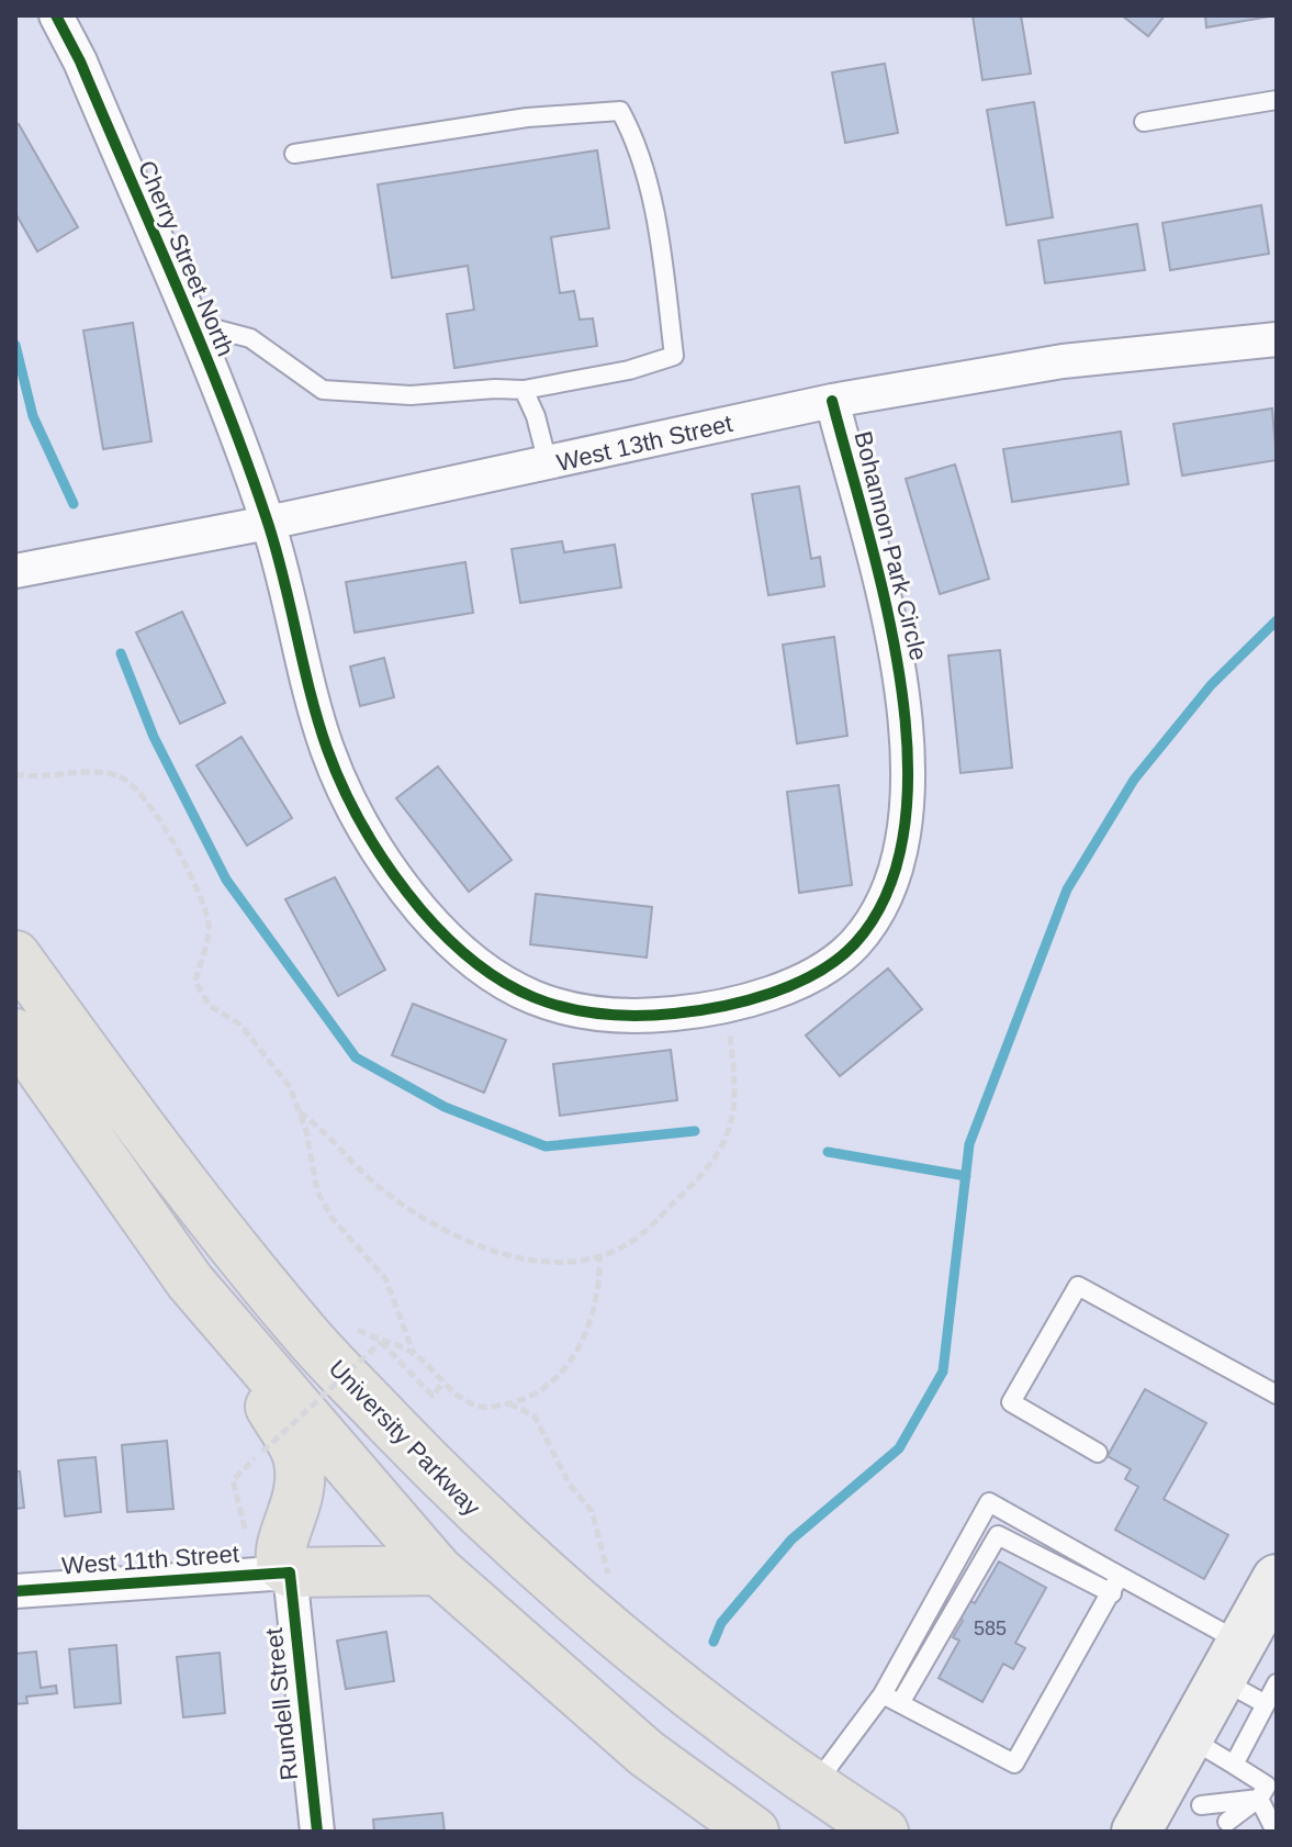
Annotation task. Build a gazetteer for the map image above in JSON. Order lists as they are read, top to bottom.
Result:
{
  "streets": {
    "main road": ["University Parkway"],
    "street": [
      "Cherry Street North",
      "West 13th Street",
      "Bohannon Park Circle",
      "West 11th Street",
      "Rundell Street"
    ]
  },
  "crossings": [
    ["Cherry Street North", "West 13th Street"],
    ["Cherry Street North", "Bohannon Park Circle"],
    ["West 13th Street", "Bohannon Park Circle"],
    ["West 11th Street", "Rundell Street"]
  ],
  "house_numbers": ["585"]
}
